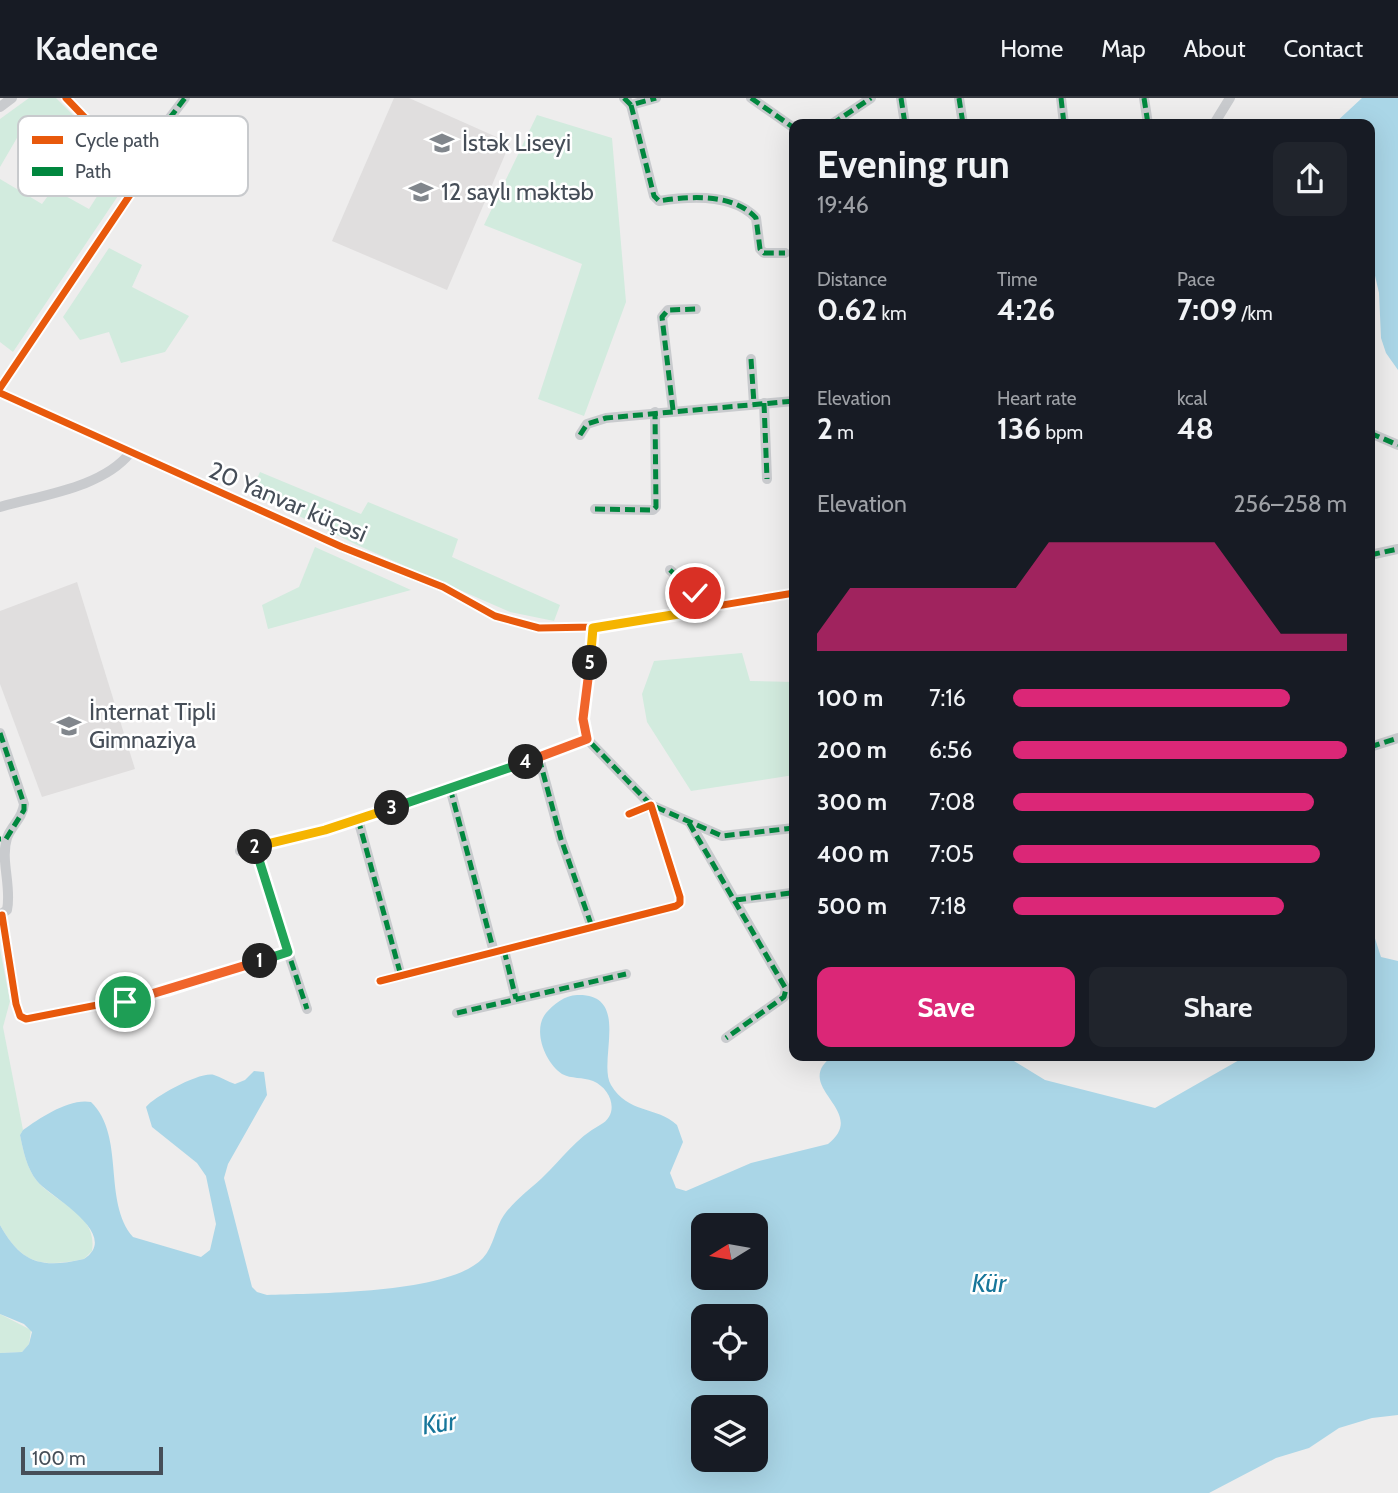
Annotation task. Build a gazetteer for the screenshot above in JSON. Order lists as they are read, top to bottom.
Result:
{
  "streets": {
    "street": ["20 Yanvar küçəsi"]
  },
  "water": ["Kür"],
  "places": {
    "school or university": ["İstək Liseyi", "12 saylı məktəb", "İnternat Tipli Gimnaziya"]
  },
  "legend": ["Cycle path", "Path"],
  "scale_bar": "100 m",
  "north": "left",
  "page": {
    "header": "Kadence",
    "nav": [
      "Home",
      "Map",
      "About",
      "Contact"
    ],
    "heading": ["Evening run", "19:46"],
    "stats": [
      ["Distance", "0.62 km"],
      ["Time", "4:26"],
      ["Pace", "7:09 /km"],
      ["Elevation", "2 m"],
      ["Heart rate", "136 bpm"],
      ["kcal", "48"]
    ],
    "chart": ["Elevation", "256–258 m"],
    "pins": [
      "5",
      "4",
      "3",
      "2",
      "1"
    ],
    "list": [
      {
        "name": "100 m",
        "note": "7:16"
      },
      {
        "name": "200 m",
        "note": "6:56"
      },
      {
        "name": "300 m",
        "note": "7:08"
      },
      {
        "name": "400 m",
        "note": "7:05"
      },
      {
        "name": "500 m",
        "note": "7:18"
      }
    ],
    "buttons": ["Save", "Share"],
    "scale": "100 m"
  }
}
